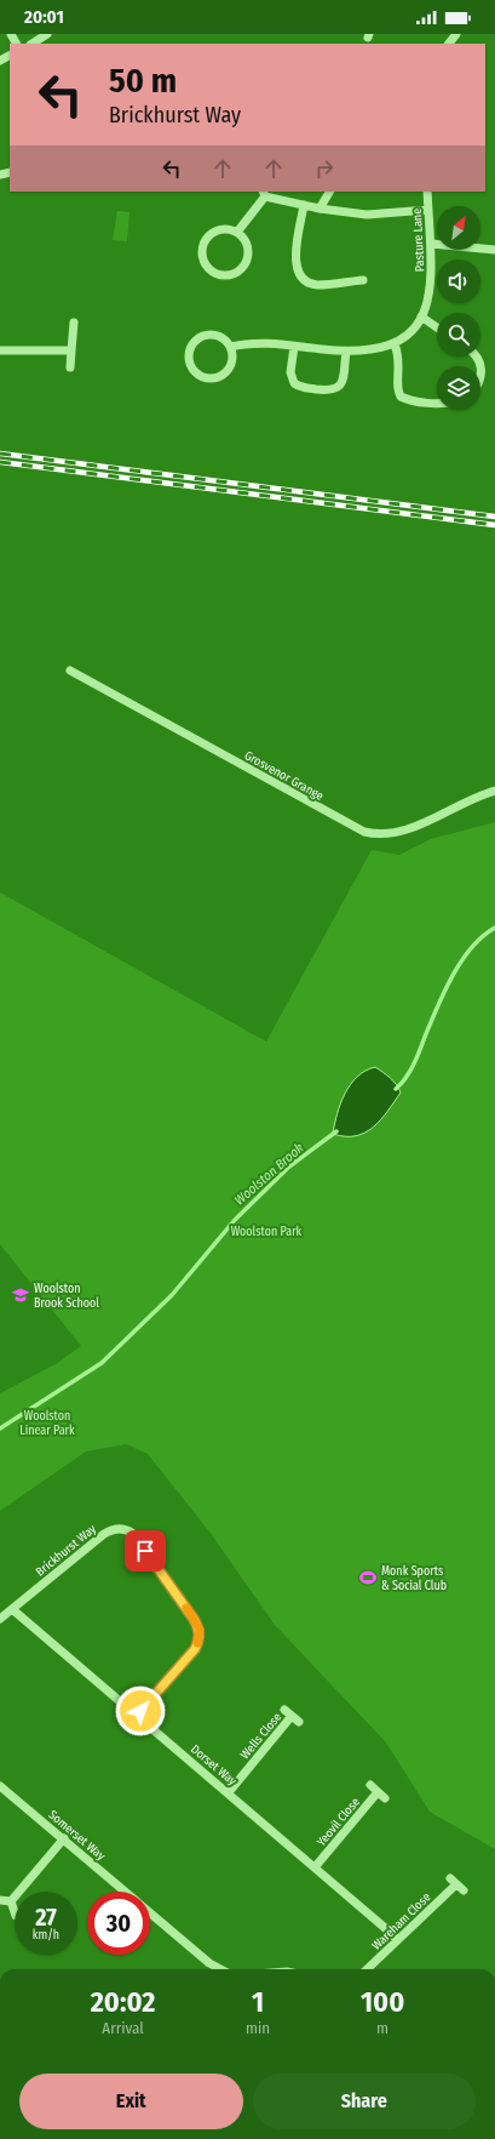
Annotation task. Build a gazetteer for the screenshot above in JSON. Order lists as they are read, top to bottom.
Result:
{
  "streets": {
    "street": [
      "Pasture Lane",
      "Grosvenor Grange",
      "Brickhurst Way",
      "Wells Close",
      "Dorset Way",
      "Yeovil Close",
      "Somerset Way",
      "Wareham Close"
    ]
  },
  "crossings": [
    ["Brickhurst Way", "Dorset Way"],
    ["Wells Close", "Dorset Way"],
    ["Dorset Way", "Yeovil Close"],
    ["Dorset Way", "Wareham Close"]
  ],
  "water": ["Woolston Brook"],
  "parks": ["Woolston Park", "Woolston Linear Park"],
  "places": {
    "school or university": ["Woolston Brook School"],
    "sports": ["Monk Sports & Social Club"]
  },
  "north": "top right",
  "page": {
    "status": "20:01",
    "turn": ["50 m", "Brickhurst Way"],
    "speed": "27 km/h",
    "limit": "30",
    "eta": [
      "20:02",
      "Arrival",
      "1",
      "min",
      "100",
      "m"
    ],
    "buttons": ["Exit", "Share"]
  }
}
